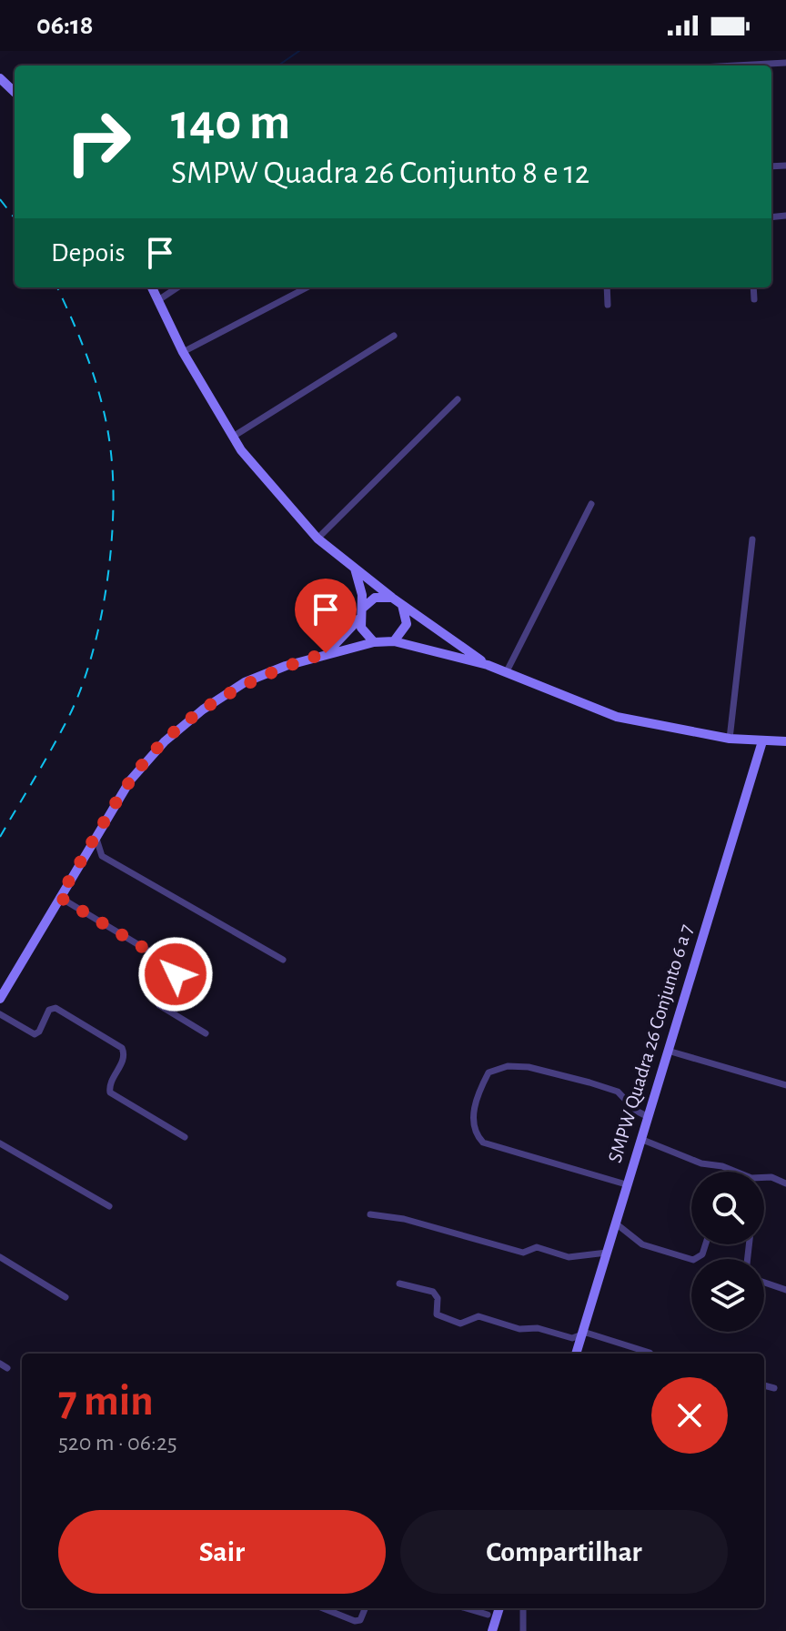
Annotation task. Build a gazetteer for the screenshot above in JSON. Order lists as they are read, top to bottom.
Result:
{
  "streets": {
    "street": ["SMPW Quadra 26 Conjunto 6 a 7"]
  },
  "page": {
    "status": "06:18",
    "turn": ["140 m", "SMPW Quadra 26 Conjunto 8 e 12"],
    "then": "Depois",
    "heading": ["7 min", "520 m · 06:25"],
    "buttons": ["Sair", "Compartilhar"]
  }
}
